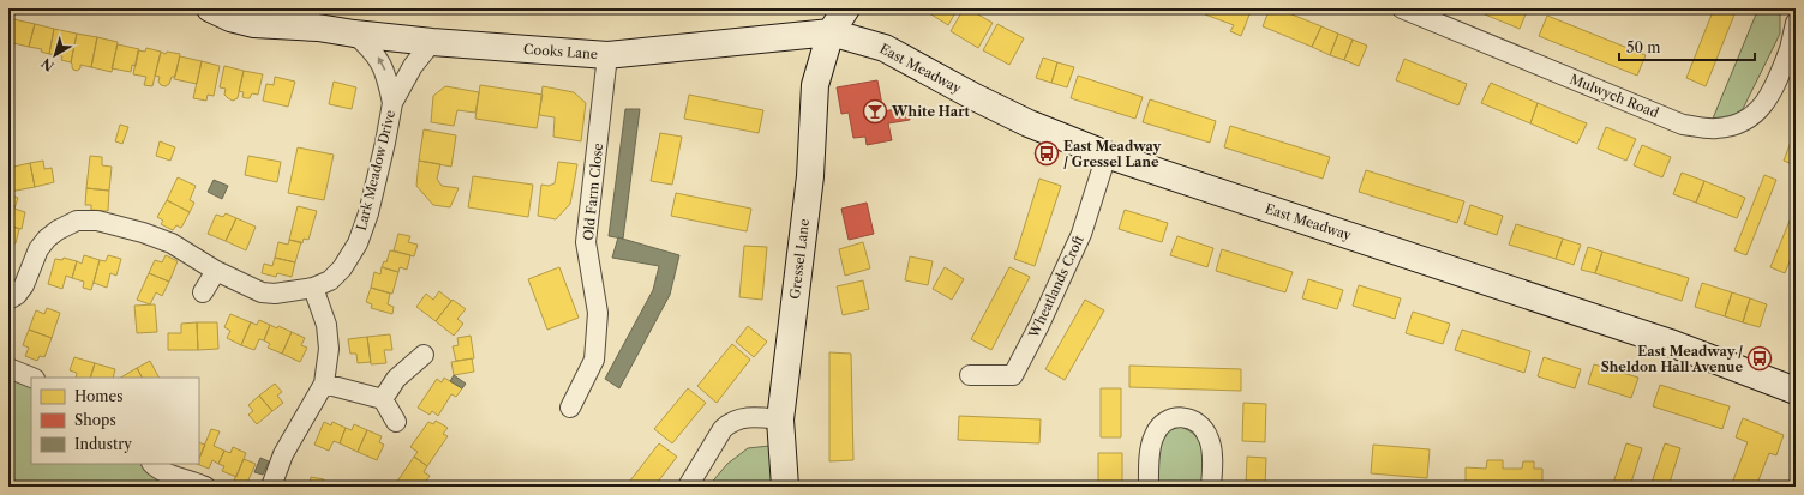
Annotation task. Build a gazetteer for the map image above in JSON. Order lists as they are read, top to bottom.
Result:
{
  "streets": {
    "street": [
      "Cooks Lane",
      "East Meadway",
      "Mulwych Road",
      "Lark Meadow Drive",
      "Old Farm Close",
      "Gressel Lane",
      "Wheatlands Croft"
    ]
  },
  "crossings": [
    ["Cooks Lane", "East Meadway"],
    ["Cooks Lane", "Lark Meadow Drive"],
    ["Cooks Lane", "Old Farm Close"],
    ["Cooks Lane", "Gressel Lane"],
    ["East Meadway", "Gressel Lane"],
    ["East Meadway", "Wheatlands Croft"]
  ],
  "places": {
    "bar": ["White Hart"],
    "bus stop": ["East Meadway / Gressel Lane", "East Meadway / Sheldon Hall Avenue"]
  },
  "legend": ["Homes", "Shops", "Industry"],
  "scale_bar": "50 m",
  "north": "bottom left"
}
